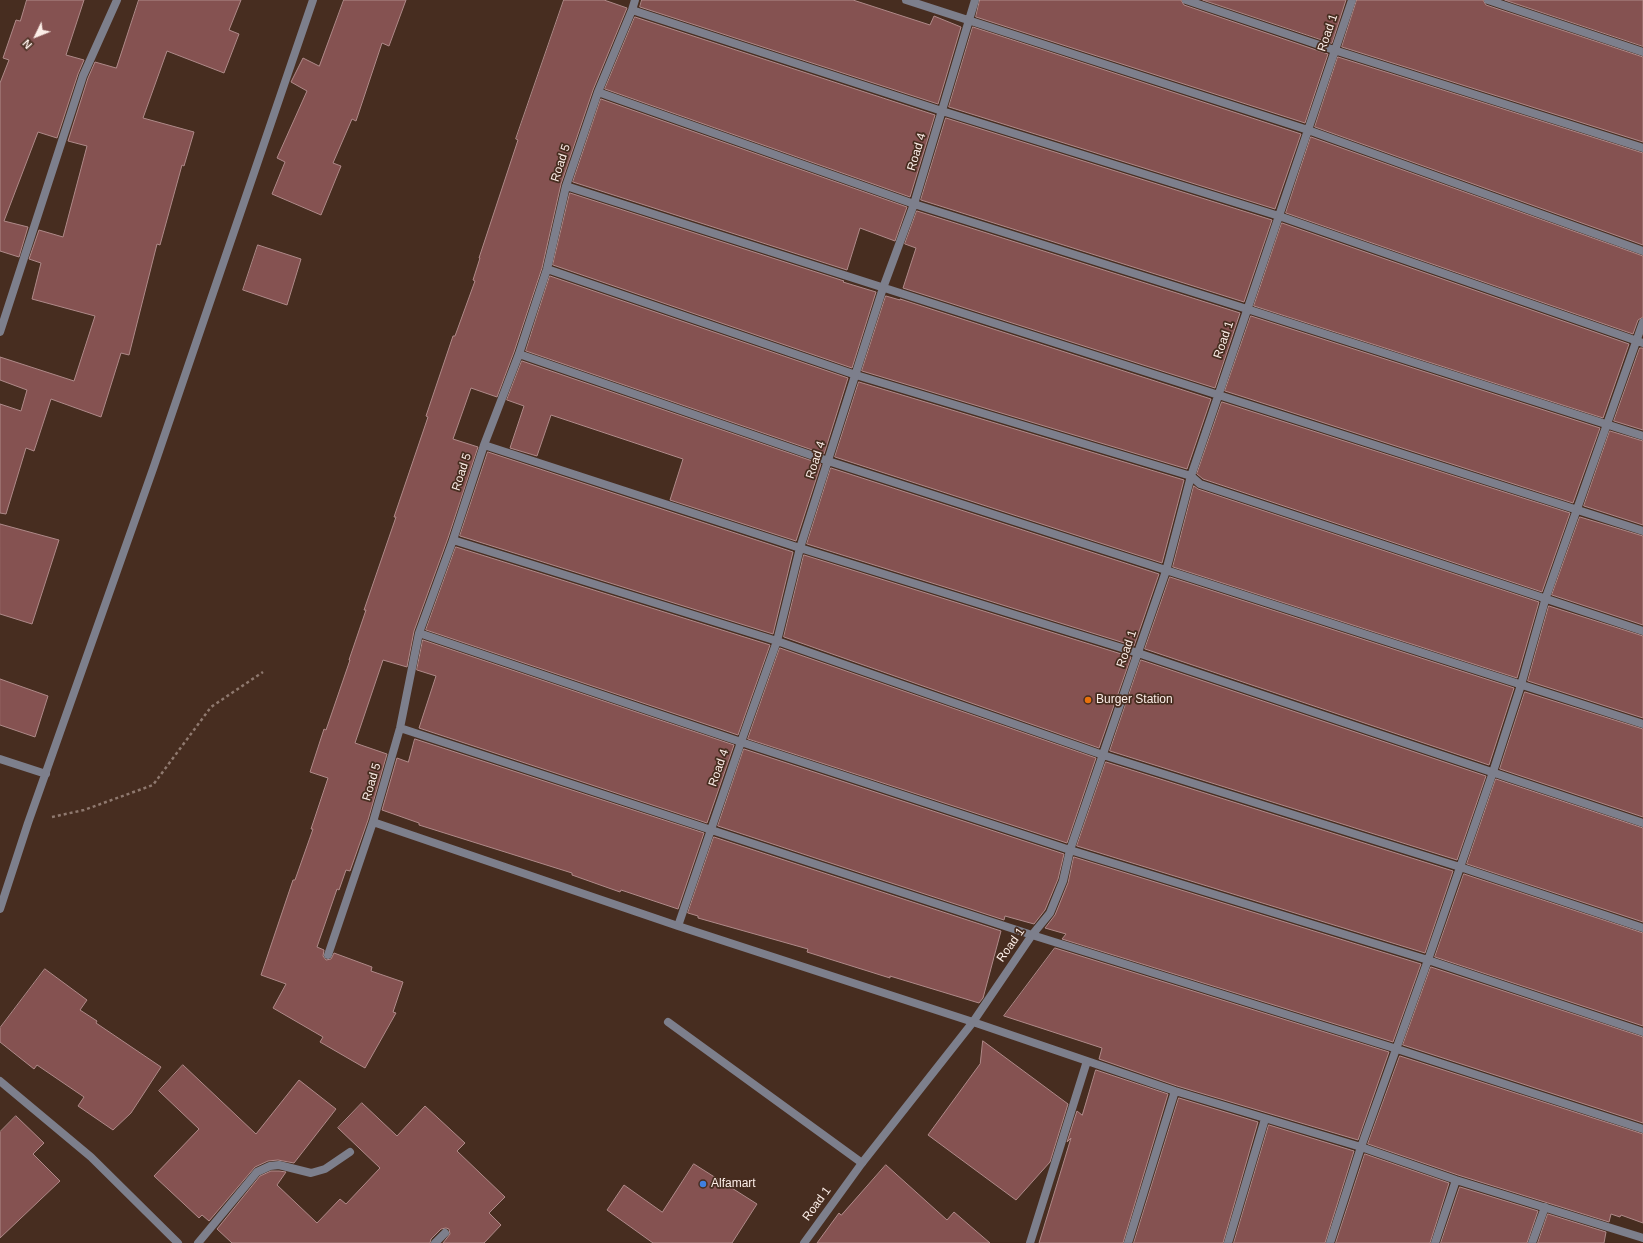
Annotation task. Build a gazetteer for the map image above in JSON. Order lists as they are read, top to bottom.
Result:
{
  "streets": {
    "street": ["Road 1", "Road 4", "Road 5"]
  },
  "places": ["Burger Station", "Alfamart"],
  "north": "bottom left"
}
